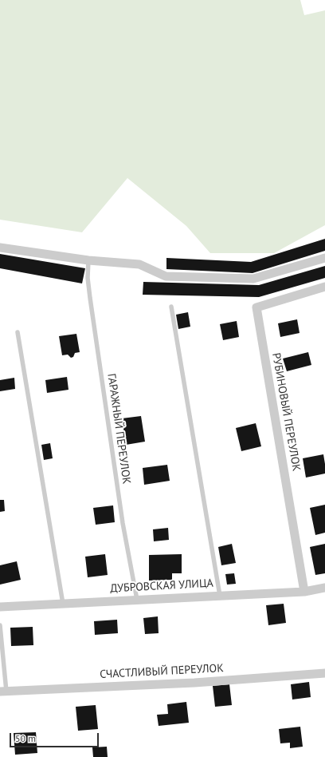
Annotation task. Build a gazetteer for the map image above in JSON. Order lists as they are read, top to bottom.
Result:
{
  "streets": {
    "street": ["РУБИНОВЫЙ ПЕРЕУЛОК", "ДУБРОВСКАЯ УЛИЦА", "СЧАСТЛИВЫЙ ПЕРЕУЛОК"],
    "lane": ["ГАРАЖНЫЙ ПЕРЕУЛОК"]
  },
  "crossings": [
    ["РУБИНОВЫЙ ПЕРЕУЛОК", "ДУБРОВСКАЯ УЛИЦА"],
    ["ГАРАЖНЫЙ ПЕРЕУЛОК", "ДУБРОВСКАЯ УЛИЦА"]
  ],
  "scale_bar": "50 m"
}
